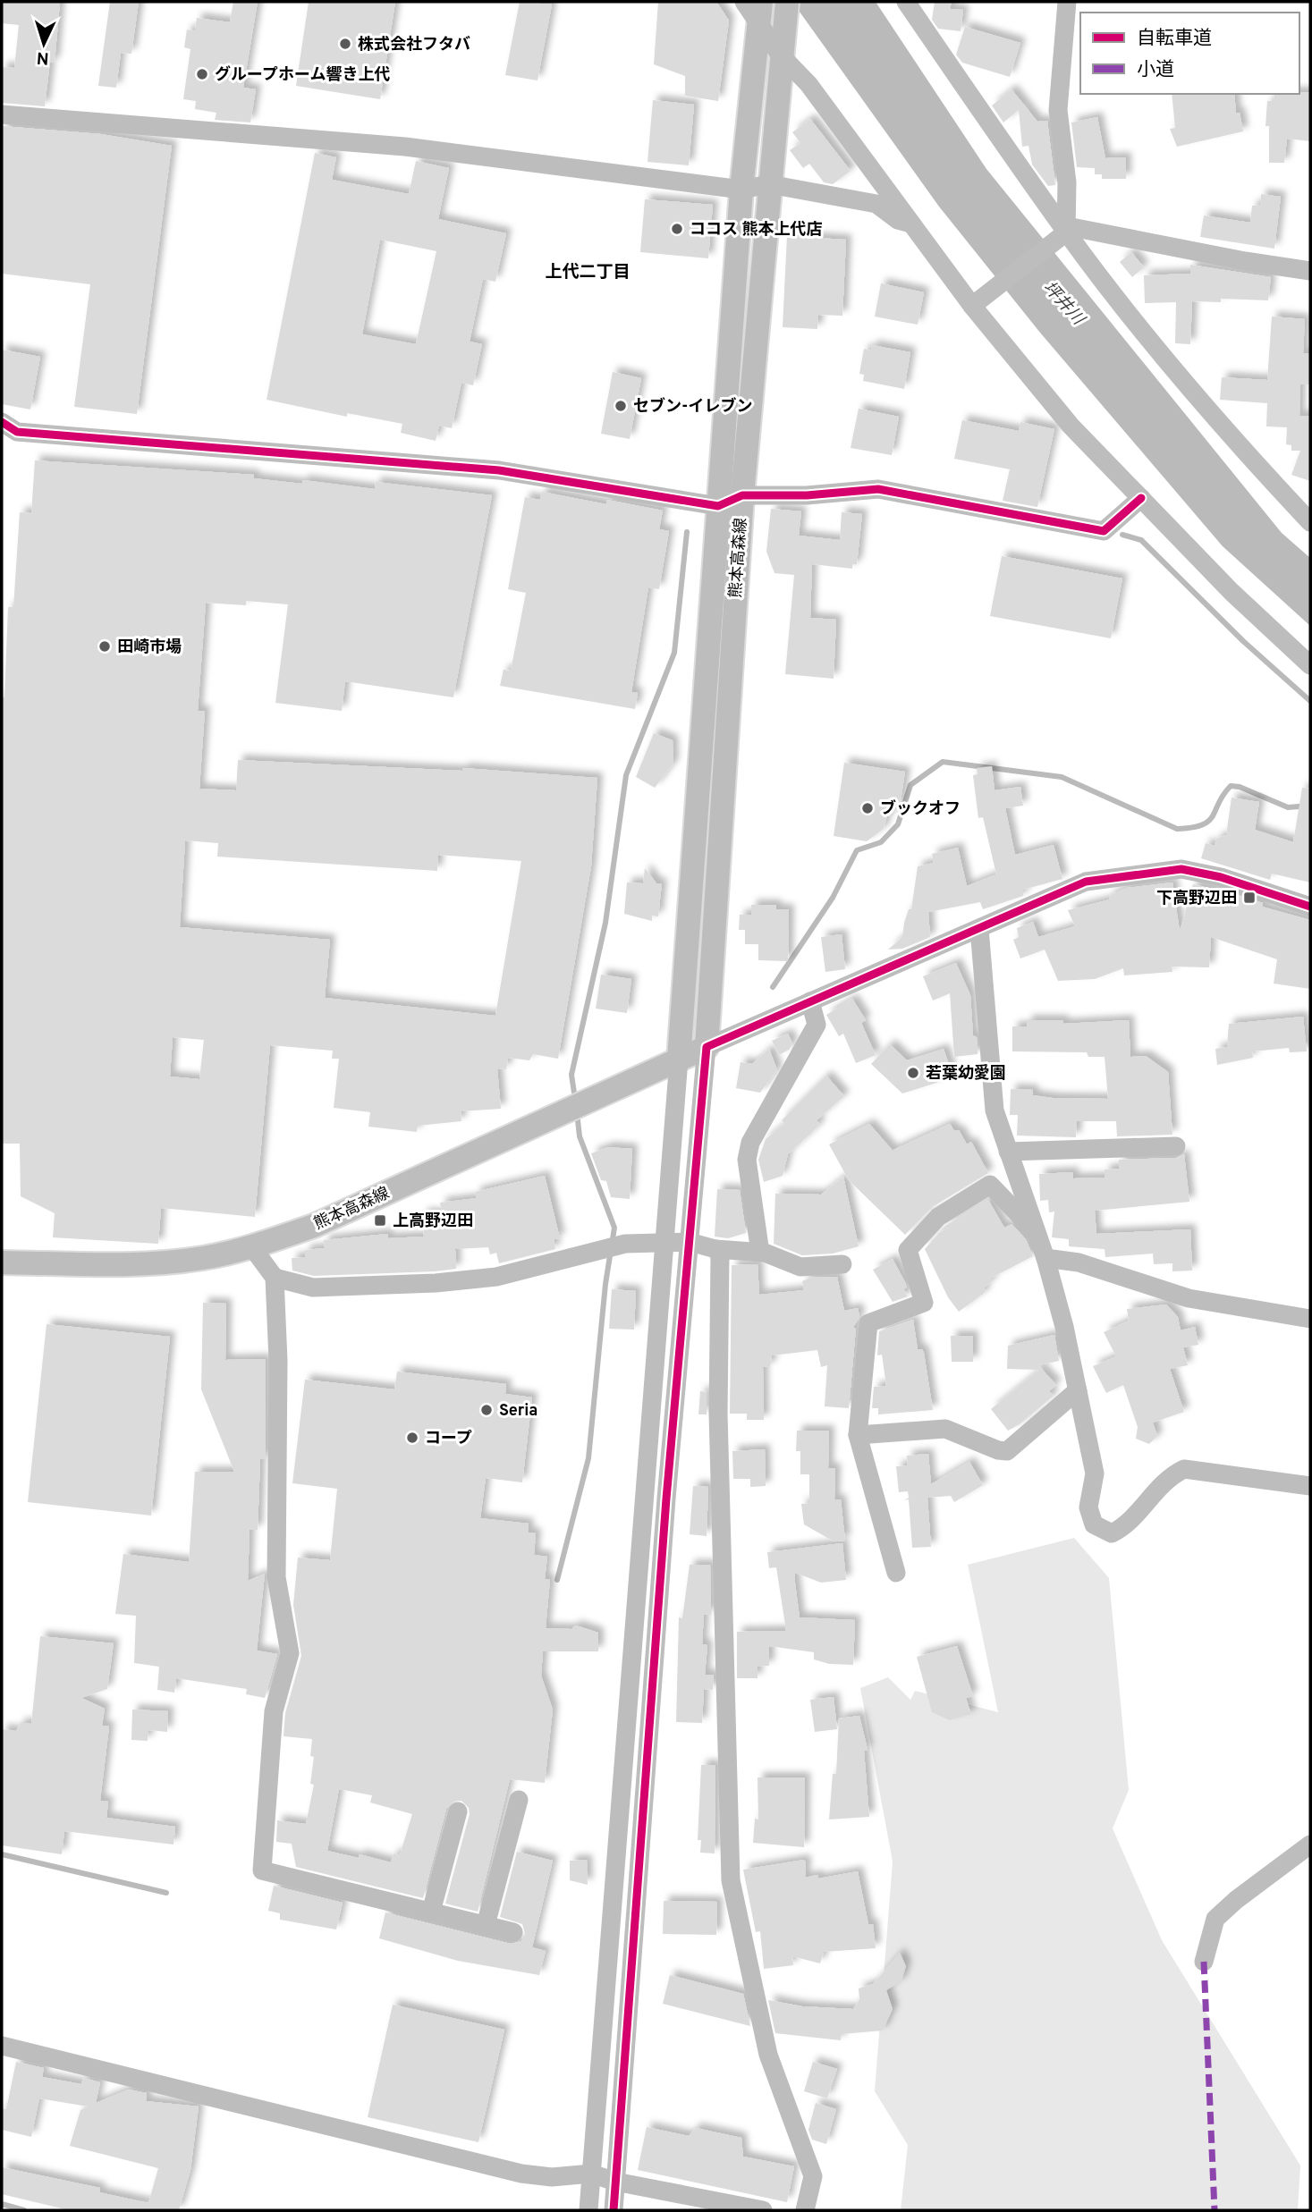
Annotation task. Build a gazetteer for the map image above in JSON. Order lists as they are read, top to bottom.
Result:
{
  "streets": {
    "main road": ["熊本高森線"]
  },
  "districts": ["上代二丁目"],
  "water": ["坪井川"],
  "places": {
    "other": [
      "株式会社フタバ",
      "グループホーム響き上代",
      "ココス 熊本上代店",
      "セブン-イレブン",
      "田崎市場",
      "ブックオフ",
      "若葉幼愛園",
      "Seria",
      "コープ"
    ],
    "transit": ["下高野辺田", "上高野辺田"]
  },
  "legend": ["自転車道", "小道"],
  "north": "bottom"
}
